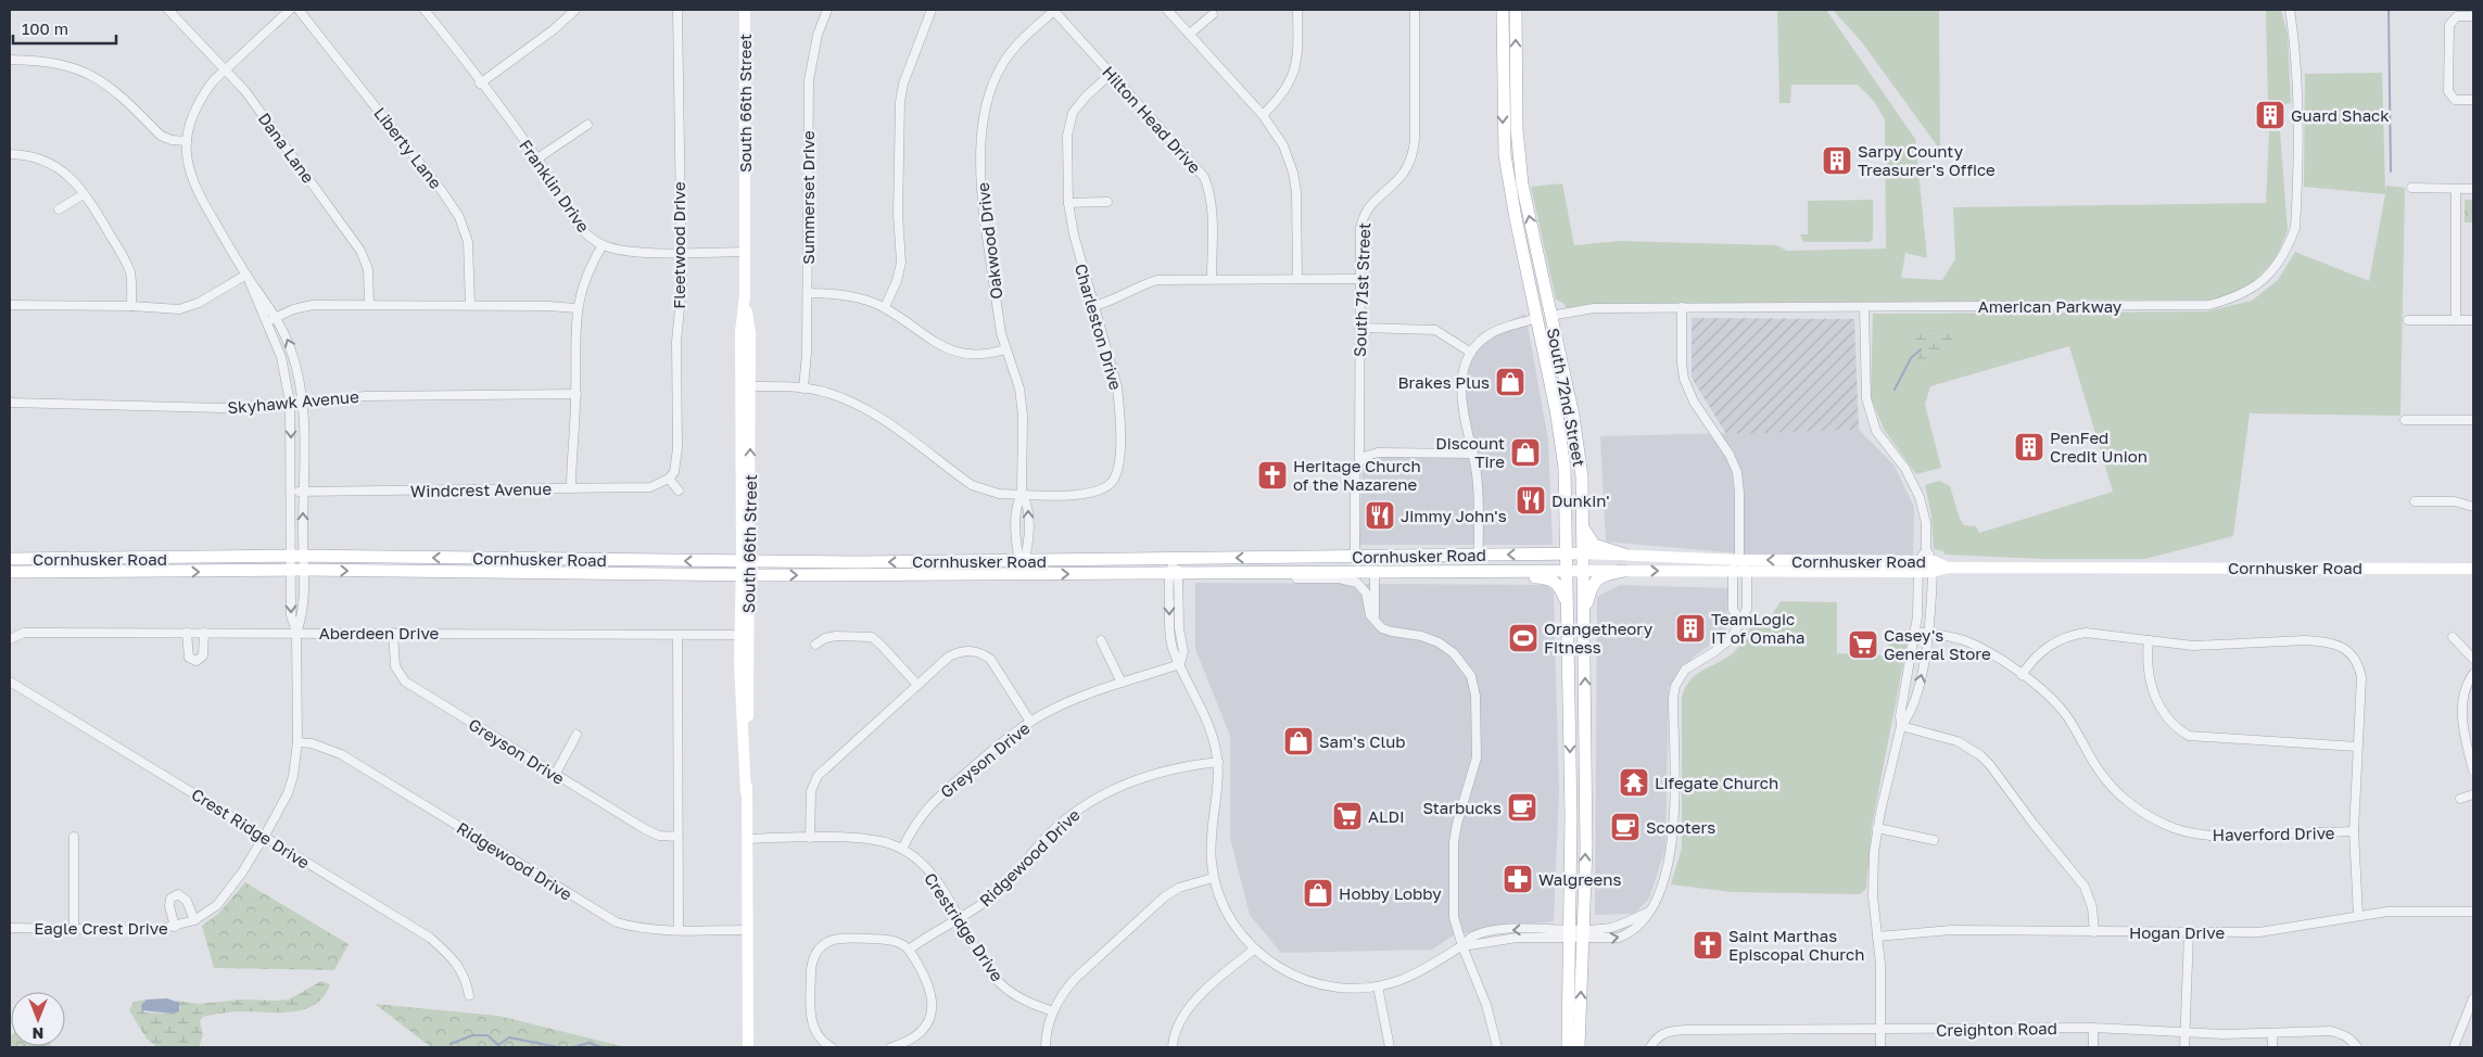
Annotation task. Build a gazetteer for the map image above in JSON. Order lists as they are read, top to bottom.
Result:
{
  "streets": {
    "main road": ["South 66th Street", "South 72nd Street", "Cornhusker Road"],
    "street": [
      "Hilton Head Drive",
      "Dana Lane",
      "Liberty Lane",
      "Franklin Drive",
      "Summerset Drive",
      "Oakwood Drive",
      "Fleetwood Drive",
      "South 71st Street",
      "American Parkway",
      "Charleston Drive",
      "Skyhawk Avenue",
      "Windcrest Avenue",
      "Aberdeen Drive",
      "Greyson Drive",
      "Crest Ridge Drive",
      "Haverford Drive",
      "Ridgewood Drive",
      "Crestridge Drive",
      "Eagle Crest Drive",
      "Hogan Drive",
      "Creighton Road"
    ]
  },
  "crossings": [
    ["South 66th Street", "Franklin Drive"],
    ["South 66th Street", "Charleston Drive"],
    ["South 66th Street", "Cornhusker Road"],
    ["South 66th Street", "Aberdeen Drive"],
    ["South 66th Street", "Ridgewood Drive"],
    ["South 66th Street", "Crestridge Drive"],
    ["Hilton Head Drive", "Oakwood Drive"],
    ["Hilton Head Drive", "Charleston Drive"],
    ["Franklin Drive", "Fleetwood Drive"],
    ["Summerset Drive", "Charleston Drive"],
    ["Oakwood Drive", "Charleston Drive"],
    ["Oakwood Drive", "Cornhusker Road"],
    ["Fleetwood Drive", "Windcrest Avenue"],
    ["South 71st Street", "Cornhusker Road"],
    ["American Parkway", "South 72nd Street"],
    ["South 72nd Street", "Cornhusker Road"],
    ["Cornhusker Road", "Eagle Crest Drive"],
    ["Aberdeen Drive", "Greyson Drive"],
    ["Aberdeen Drive", "Eagle Crest Drive"],
    ["Greyson Drive", "Crestridge Drive"],
    ["Crest Ridge Drive", "Eagle Crest Drive"],
    ["Ridgewood Drive", "Crestridge Drive"],
    ["Ridgewood Drive", "Eagle Crest Drive"]
  ],
  "places": {
    "building": [
      "Guard Shack",
      "Sarpy County Treasurer's Office",
      "PenFed Credit Union",
      "TeamLogic IT of Omaha"
    ],
    "shop": [
      "Brakes Plus",
      "Discount Tire",
      "Sam's Club",
      "Hobby Lobby"
    ],
    "church": ["Heritage Church of the Nazarene", "Saint Marthas Episcopal Church"],
    "restaurant": ["Dunkin'", "Jimmy John's"],
    "sports": ["Orangetheory Fitness"],
    "supermarket": ["Casey's General Store", "ALDI"],
    "temple": ["Lifegate Church"],
    "cafe": ["Starbucks", "Scooters"],
    "pharmacy": ["Walgreens"]
  },
  "scale_bar": "100 m",
  "north": "bottom"
}
